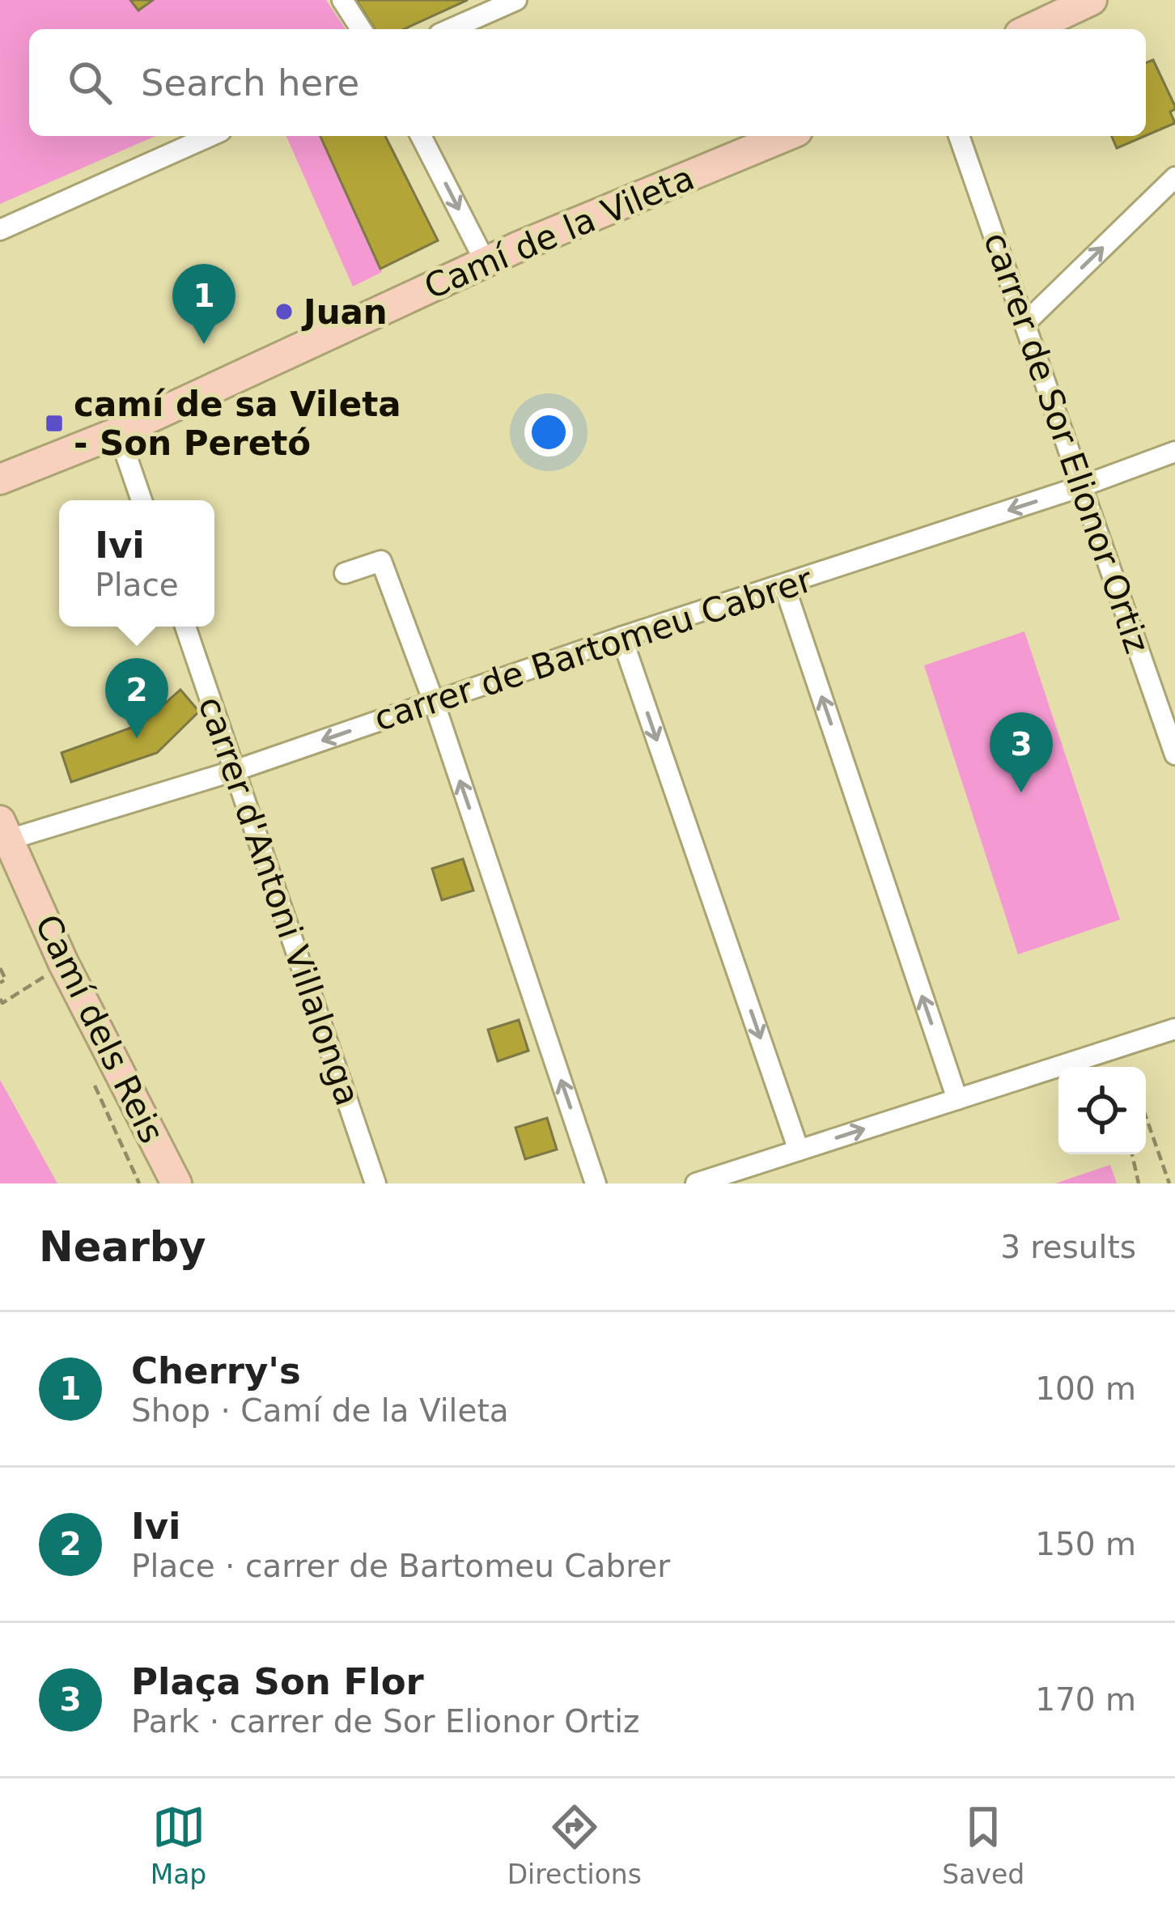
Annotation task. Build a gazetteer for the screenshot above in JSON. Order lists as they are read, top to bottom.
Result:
{
  "streets": {
    "street": [
      "Camí de la Vileta",
      "carrer de Sor Elionor Ortiz",
      "carrer de Bartomeu Cabrer",
      "carrer d'Antoni Villalonga",
      "Camí dels Reis"
    ]
  },
  "crossings": [
    ["carrer de Sor Elionor Ortiz", "carrer de Bartomeu Cabrer"],
    ["carrer de Bartomeu Cabrer", "carrer d'Antoni Villalonga"],
    ["carrer de Bartomeu Cabrer", "Camí dels Reis"]
  ],
  "one_way": ["carrer de Bartomeu Cabrer"],
  "places": {
    "other": ["Juan"],
    "transit": ["camí de sa Vileta - Son Peretó"]
  },
  "page": {
    "search": "Search here",
    "pins": ["1", "2", "3"],
    "popup": ["Ivi", "Place"],
    "heading": ["Nearby", "3 results"],
    "list": [
      {
        "mark": "1",
        "name": "Cherry's",
        "note": "Shop · Camí de la Vileta",
        "value": "100 m"
      },
      {
        "mark": "2",
        "name": "Ivi",
        "note": "Place · carrer de Bartomeu Cabrer",
        "value": "150 m"
      },
      {
        "mark": "3",
        "name": "Plaça Son Flor",
        "note": "Park · carrer de Sor Elionor Ortiz",
        "value": "170 m"
      }
    ],
    "nav": ["Map", "Directions", "Saved"]
  }
}
